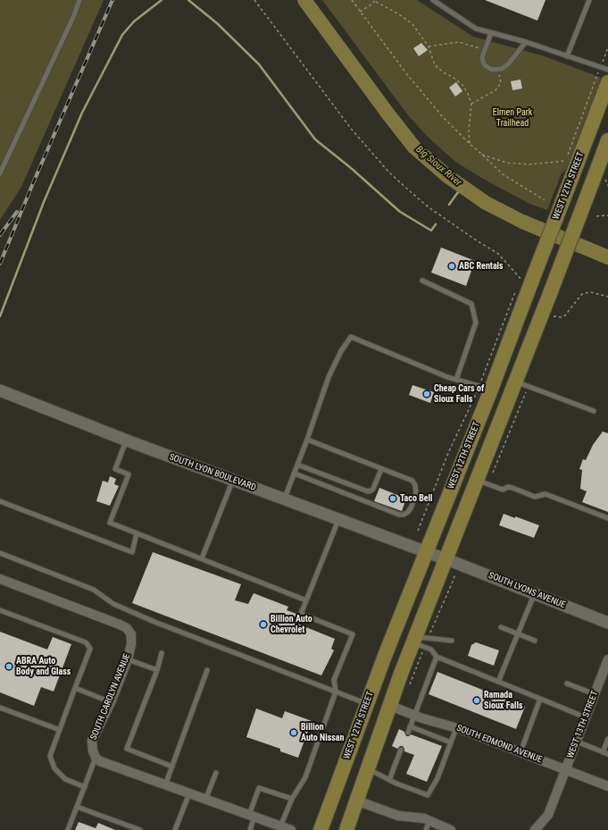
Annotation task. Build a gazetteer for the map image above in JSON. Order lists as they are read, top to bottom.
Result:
{
  "streets": {
    "main road": ["WEST 12TH STREET"],
    "street": [
      "SOUTH LYON BOULEVARD",
      "SOUTH LYONS AVENUE",
      "SOUTH CAROLYN AVENUE",
      "WEST 13TH STREET",
      "SOUTH EDMOND AVENUE"
    ]
  },
  "crossings": [
    ["WEST 12TH STREET", "SOUTH LYON BOULEVARD"],
    ["WEST 12TH STREET", "SOUTH LYONS AVENUE"],
    ["SOUTH LYON BOULEVARD", "SOUTH LYONS AVENUE"],
    ["WEST 13TH STREET", "SOUTH EDMOND AVENUE"]
  ],
  "water": ["Big Sioux River"],
  "parks": ["Elmen Park Trailhead"],
  "places": [
    "ABC Rentals",
    "Cheap Cars of Sioux Falls",
    "Taco Bell",
    "Billion Auto Chevrolet",
    "ABRA Auto Body and Glass",
    "Ramada Sioux Falls",
    "Billion Auto Nissan"
  ]
}
